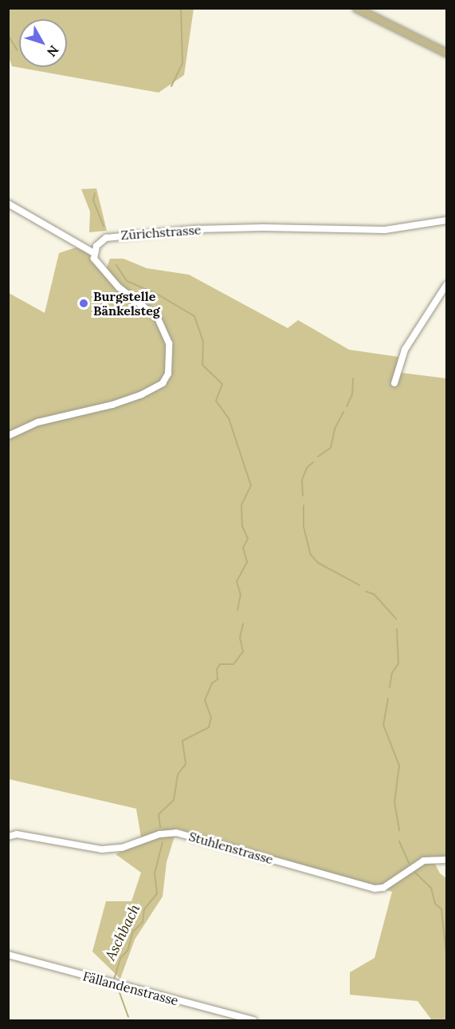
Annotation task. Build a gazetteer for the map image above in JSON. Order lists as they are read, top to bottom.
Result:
{
  "streets": {
    "street": ["Zürichstrasse", "Stuhlenstrasse", "Fällandenstrasse"]
  },
  "water": ["Aschbach"],
  "places": ["Burgstelle Bänkelsteg"],
  "north": "bottom right"
}
